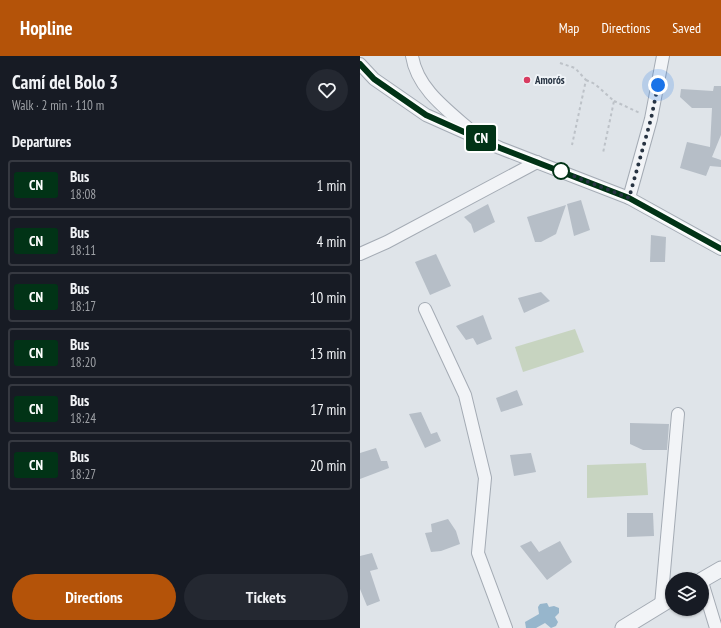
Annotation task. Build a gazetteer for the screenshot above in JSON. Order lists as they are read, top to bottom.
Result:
{
  "places": ["Amorós"],
  "lines": ["bus line CN"],
  "page": {
    "header": "Hopline",
    "nav": ["Map", "Directions", "Saved"],
    "heading": [
      ["Camí del Bolo 3", "Walk · 2 min · 110 m"],
      "Departures"
    ],
    "on_map": "CN",
    "list": [
      {
        "mark": "CN",
        "name": "Bus",
        "note": "18:08",
        "value": "1 min"
      },
      {
        "mark": "CN",
        "name": "Bus",
        "note": "18:11",
        "value": "4 min"
      },
      {
        "mark": "CN",
        "name": "Bus",
        "note": "18:17",
        "value": "10 min"
      },
      {
        "mark": "CN",
        "name": "Bus",
        "note": "18:20",
        "value": "13 min"
      },
      {
        "mark": "CN",
        "name": "Bus",
        "note": "18:24",
        "value": "17 min"
      },
      {
        "mark": "CN",
        "name": "Bus",
        "note": "18:27",
        "value": "20 min"
      }
    ],
    "buttons": ["Directions", "Tickets"]
  }
}
